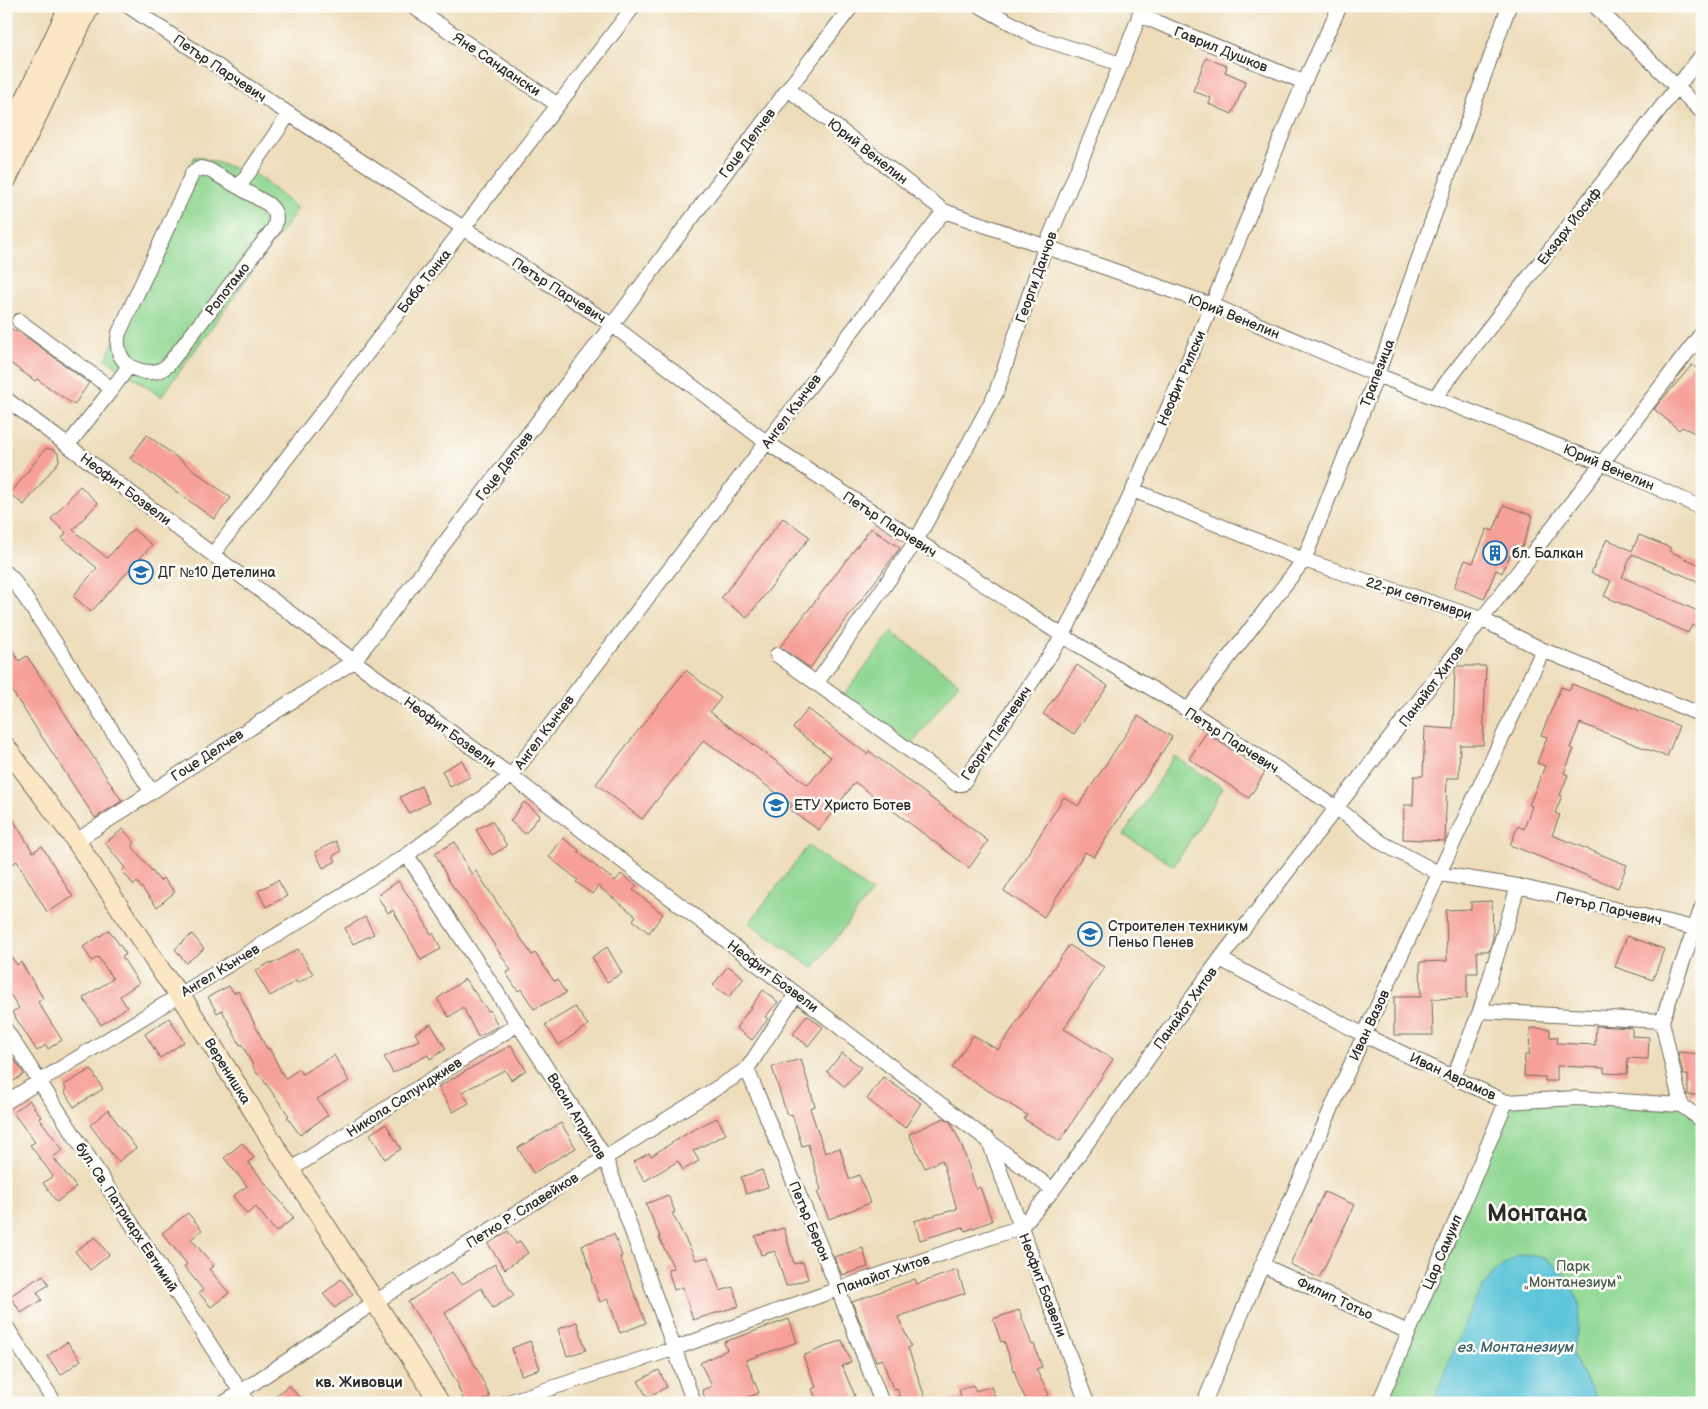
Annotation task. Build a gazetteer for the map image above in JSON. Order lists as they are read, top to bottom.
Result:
{
  "streets": {
    "main road": ["Веренишка"],
    "street": [
      "Гаврил Душков",
      "Яне Сандански",
      "Петър Парчевич",
      "Гоце Делчев",
      "Юрий Венелин",
      "Екзарх Йосиф",
      "Георги Данчов",
      "Баба Тонка",
      "Ропотамо",
      "Трапезица",
      "Неофит Рилски",
      "Ангел Кънчев",
      "Неофит Бозвели",
      "22-ри септември",
      "Панайот Хитов",
      "Георги Пеячевич",
      "Иван Вазов",
      "Иван Аврамов",
      "Никола Сапунджиев",
      "Васил Априлов",
      "Петко Р. Славейков",
      "бул. Св. Патриарх Евтимий",
      "Петър Берон",
      "Цар Самуил",
      "Филип Тотьо"
    ]
  },
  "crossings": [
    ["Гаврил Душков", "Георги Данчов"],
    ["Гаврил Душков", "Неофит Рилски"],
    ["Яне Сандански", "Баба Тонка"],
    ["Петър Парчевич", "Гоце Делчев"],
    ["Петър Парчевич", "Георги Данчов"],
    ["Петър Парчевич", "Баба Тонка"],
    ["Петър Парчевич", "Трапезица"],
    ["Петър Парчевич", "Неофит Рилски"],
    ["Петър Парчевич", "Ангел Кънчев"],
    ["Петър Парчевич", "Панайот Хитов"],
    ["Петър Парчевич", "Георги Пеячевич"],
    ["Петър Парчевич", "Иван Вазов"],
    ["Гоце Делчев", "Юрий Венелин"],
    ["Гоце Делчев", "Неофит Бозвели"],
    ["Гоце Делчев", "Веренишка"],
    ["Юрий Венелин", "Екзарх Йосиф"],
    ["Юрий Венелин", "Георги Данчов"],
    ["Юрий Венелин", "Трапезица"],
    ["Юрий Венелин", "Неофит Рилски"],
    ["Юрий Венелин", "Ангел Кънчев"],
    ["Юрий Венелин", "Панайот Хитов"],
    ["Баба Тонка", "Неофит Бозвели"],
    ["Трапезица", "22-ри септември"],
    ["Неофит Рилски", "22-ри септември"],
    ["Неофит Рилски", "Георги Пеячевич"],
    ["Ангел Кънчев", "Неофит Бозвели"],
    ["Ангел Кънчев", "Веренишка"],
    ["Ангел Кънчев", "Васил Априлов"],
    ["Ангел Кънчев", "бул. Св. Патриарх Евтимий"],
    ["Неофит Бозвели", "Панайот Хитов"],
    ["Неофит Бозвели", "Петко Р. Славейков"],
    ["22-ри септември", "Панайот Хитов"],
    ["22-ри септември", "Иван Вазов"],
    ["Панайот Хитов", "Иван Аврамов"],
    ["Панайот Хитов", "Васил Априлов"],
    ["Панайот Хитов", "Петър Берон"],
    ["Иван Вазов", "Иван Аврамов"],
    ["Иван Вазов", "Филип Тотьо"],
    ["Веренишка", "Никола Сапунджиев"],
    ["Веренишка", "Петко Р. Славейков"],
    ["Иван Аврамов", "Цар Самуил"],
    ["Никола Сапунджиев", "Васил Априлов"],
    ["Васил Априлов", "Петко Р. Славейков"],
    ["Петко Р. Славейков", "бул. Св. Патриарх Евтимий"],
    ["Петко Р. Славейков", "Петър Берон"],
    ["Цар Самуил", "Филип Тотьо"]
  ],
  "districts": ["Монтана", "кв. Живовци"],
  "water": ["ез. Монтанезиум"],
  "parks": ["Парк „Монтанезиум“"],
  "places": {
    "building": ["бл. Балкан"],
    "school or university": ["ДГ №10 Детелина", "ЕТУ Христо Ботев", "Строителен техникум Пеньо Пенев"]
  }
}
